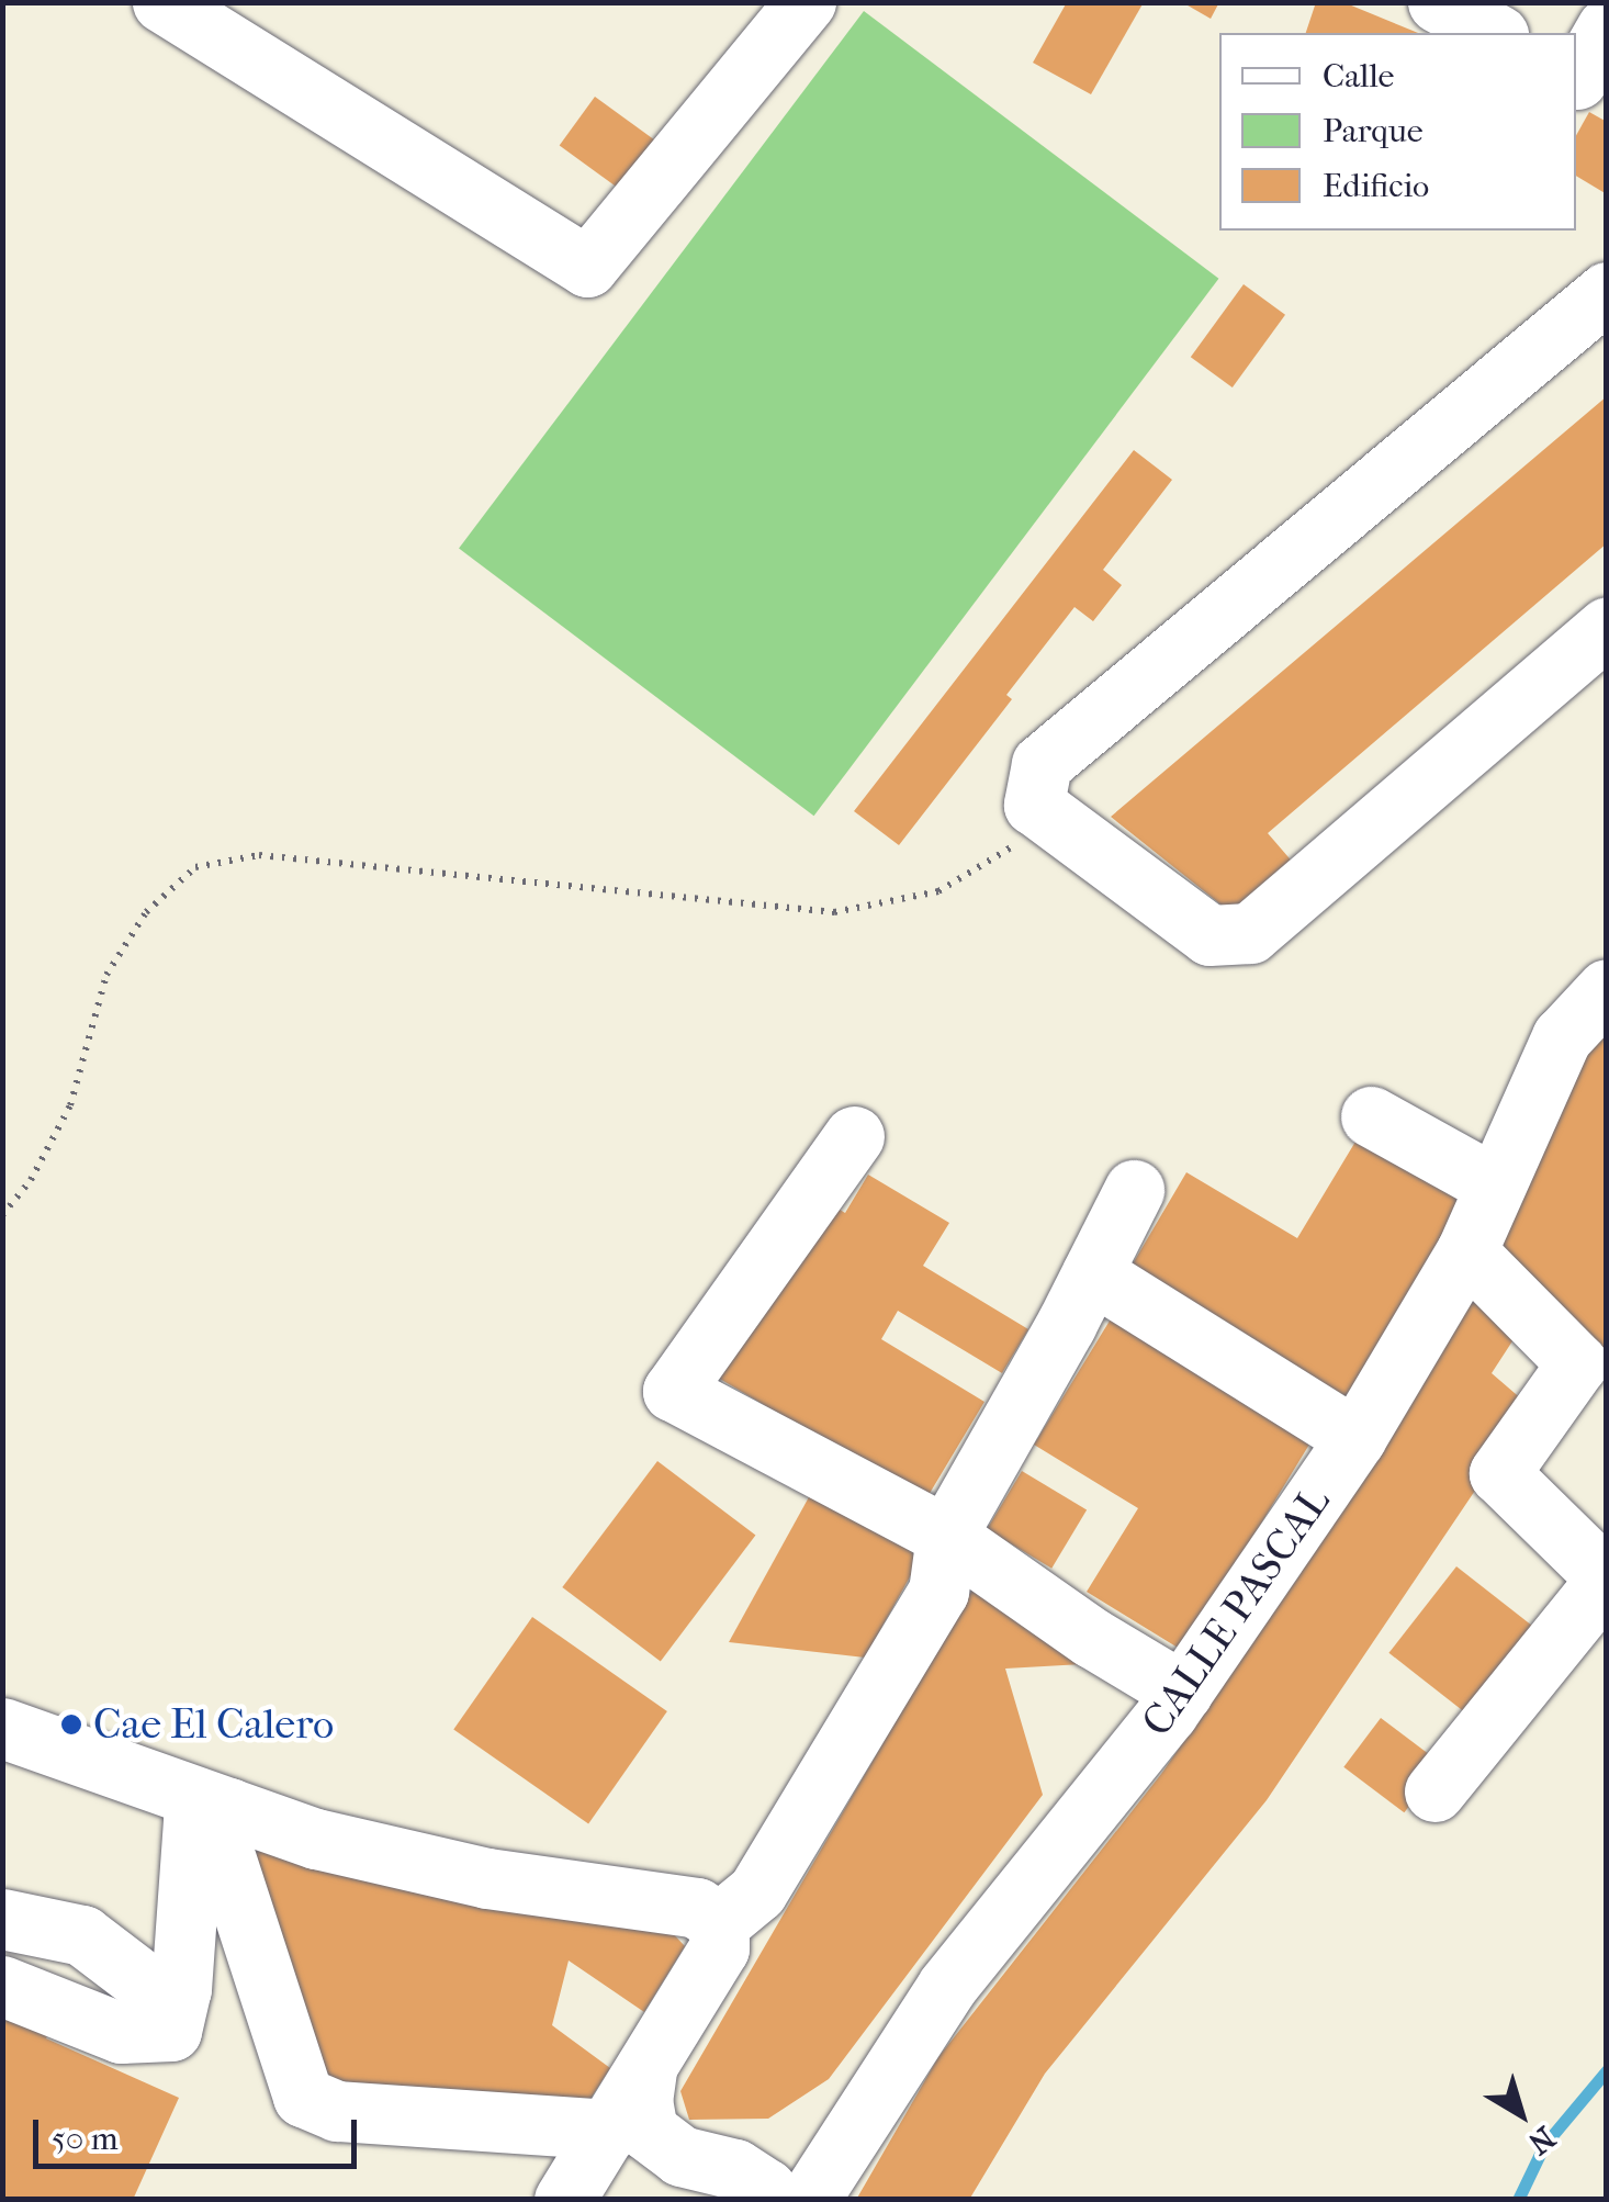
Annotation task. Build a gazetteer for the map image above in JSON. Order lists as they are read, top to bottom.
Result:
{
  "streets": {
    "street": ["CALLE PASCAL"]
  },
  "places": ["Cae El Calero"],
  "legend": ["Calle", "Parque", "Edificio"],
  "scale_bar": "50 m",
  "north": "bottom right"
}
